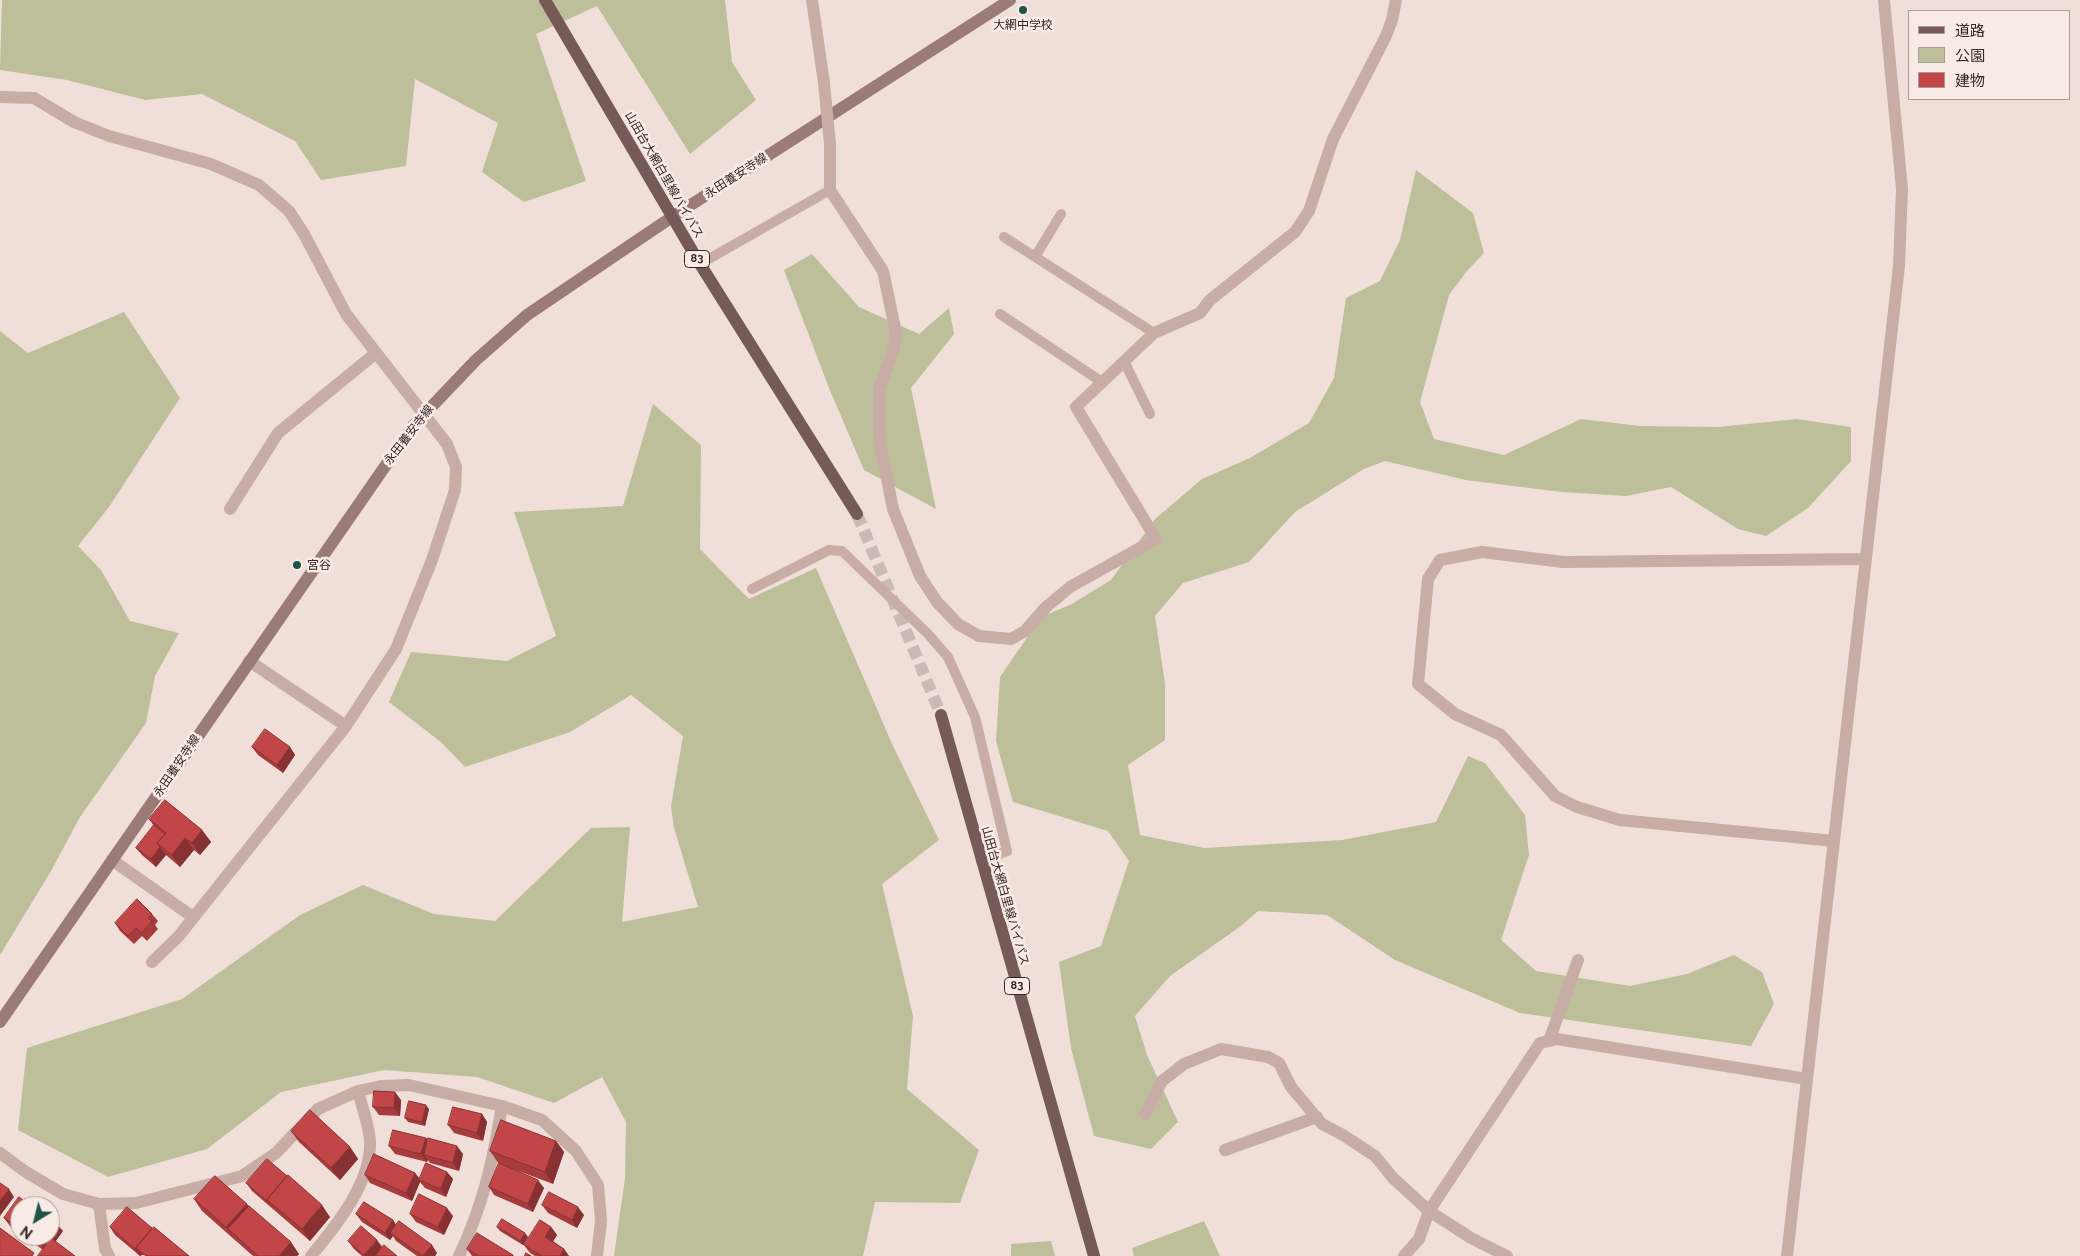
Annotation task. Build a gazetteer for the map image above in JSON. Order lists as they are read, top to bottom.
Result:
{
  "streets": {
    "main road": ["山田台大網白里線バイパス", "83"],
    "street": ["永田養安寺線"]
  },
  "crossings": [
    ["山田台大網白里線バイパス", "永田養安寺線"]
  ],
  "places": ["大網中学校", "宮谷"],
  "legend": ["道路", "公園", "建物"],
  "north": "bottom left"
}
